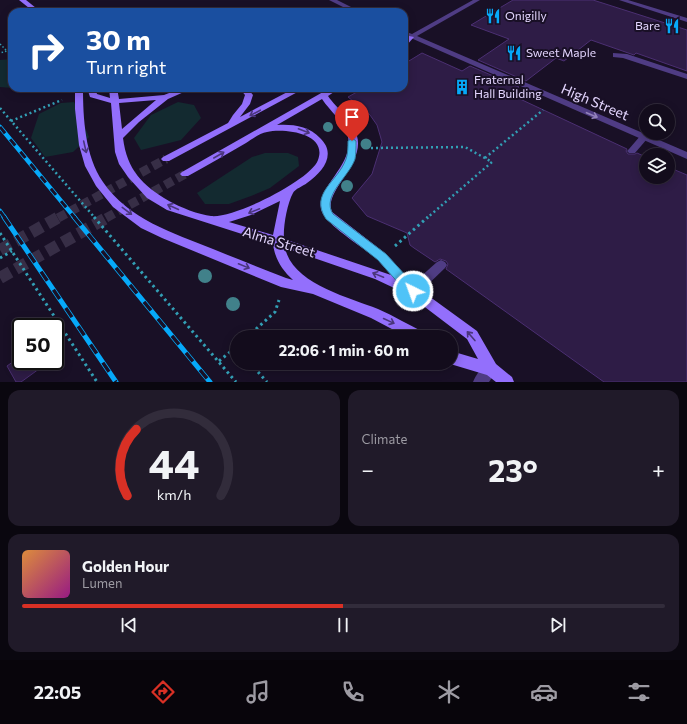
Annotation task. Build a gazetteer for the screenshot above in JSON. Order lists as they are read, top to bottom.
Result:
{
  "streets": {
    "main road": ["Alma Street"],
    "street": ["High Street"]
  },
  "places": {
    "restaurant": ["Onigilly", "Bare", "Sweet Maple"],
    "building": ["Fraternal Hall Building"]
  },
  "page": {
    "turn": ["30 m", "Turn right"],
    "limit": "50",
    "trip": "22:06 · 1 min · 60 m",
    "tile": "Climate",
    "heat": ["−", "23°", "+"],
    "song": ["Golden Hour", "Lumen"],
    "tabs": "22:05",
    "gauge": ["44", "km/h"]
  }
}
